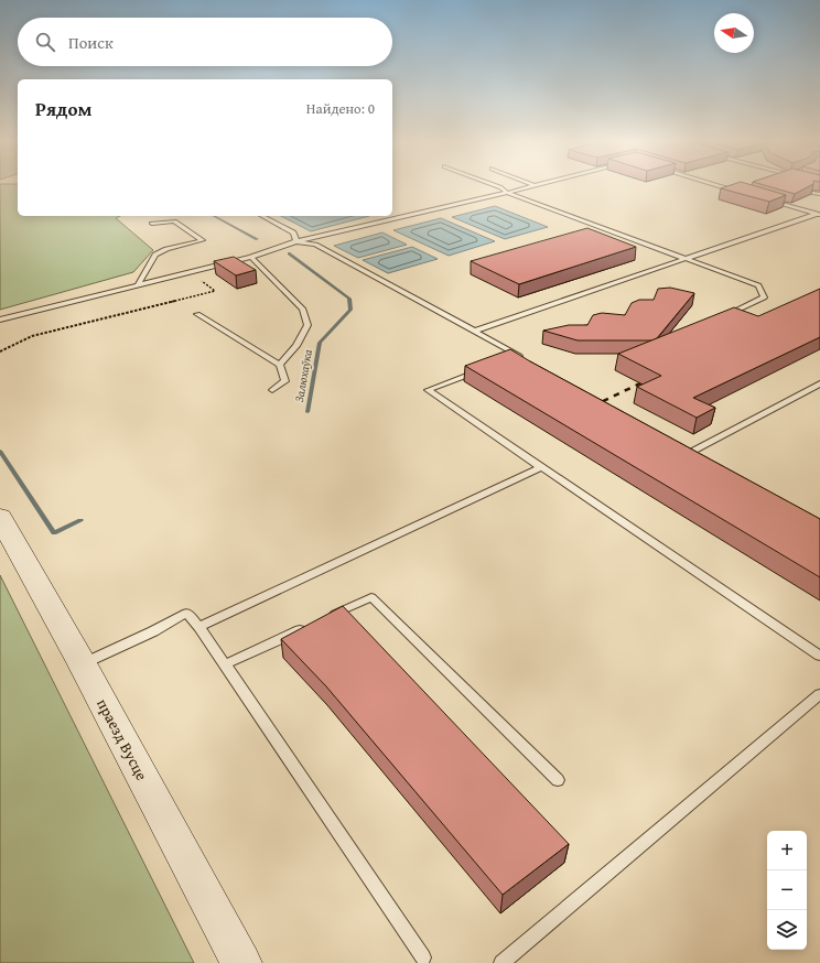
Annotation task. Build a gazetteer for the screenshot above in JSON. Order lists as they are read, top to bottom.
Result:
{
  "streets": {
    "street": ["праезд Вусце"]
  },
  "water": ["Залюхаўка"],
  "north": "left",
  "page": {
    "search": "Поиск",
    "heading": ["Рядом", "Найдено: 0"],
    "map_buttons": ["+", "−"]
  }
}
